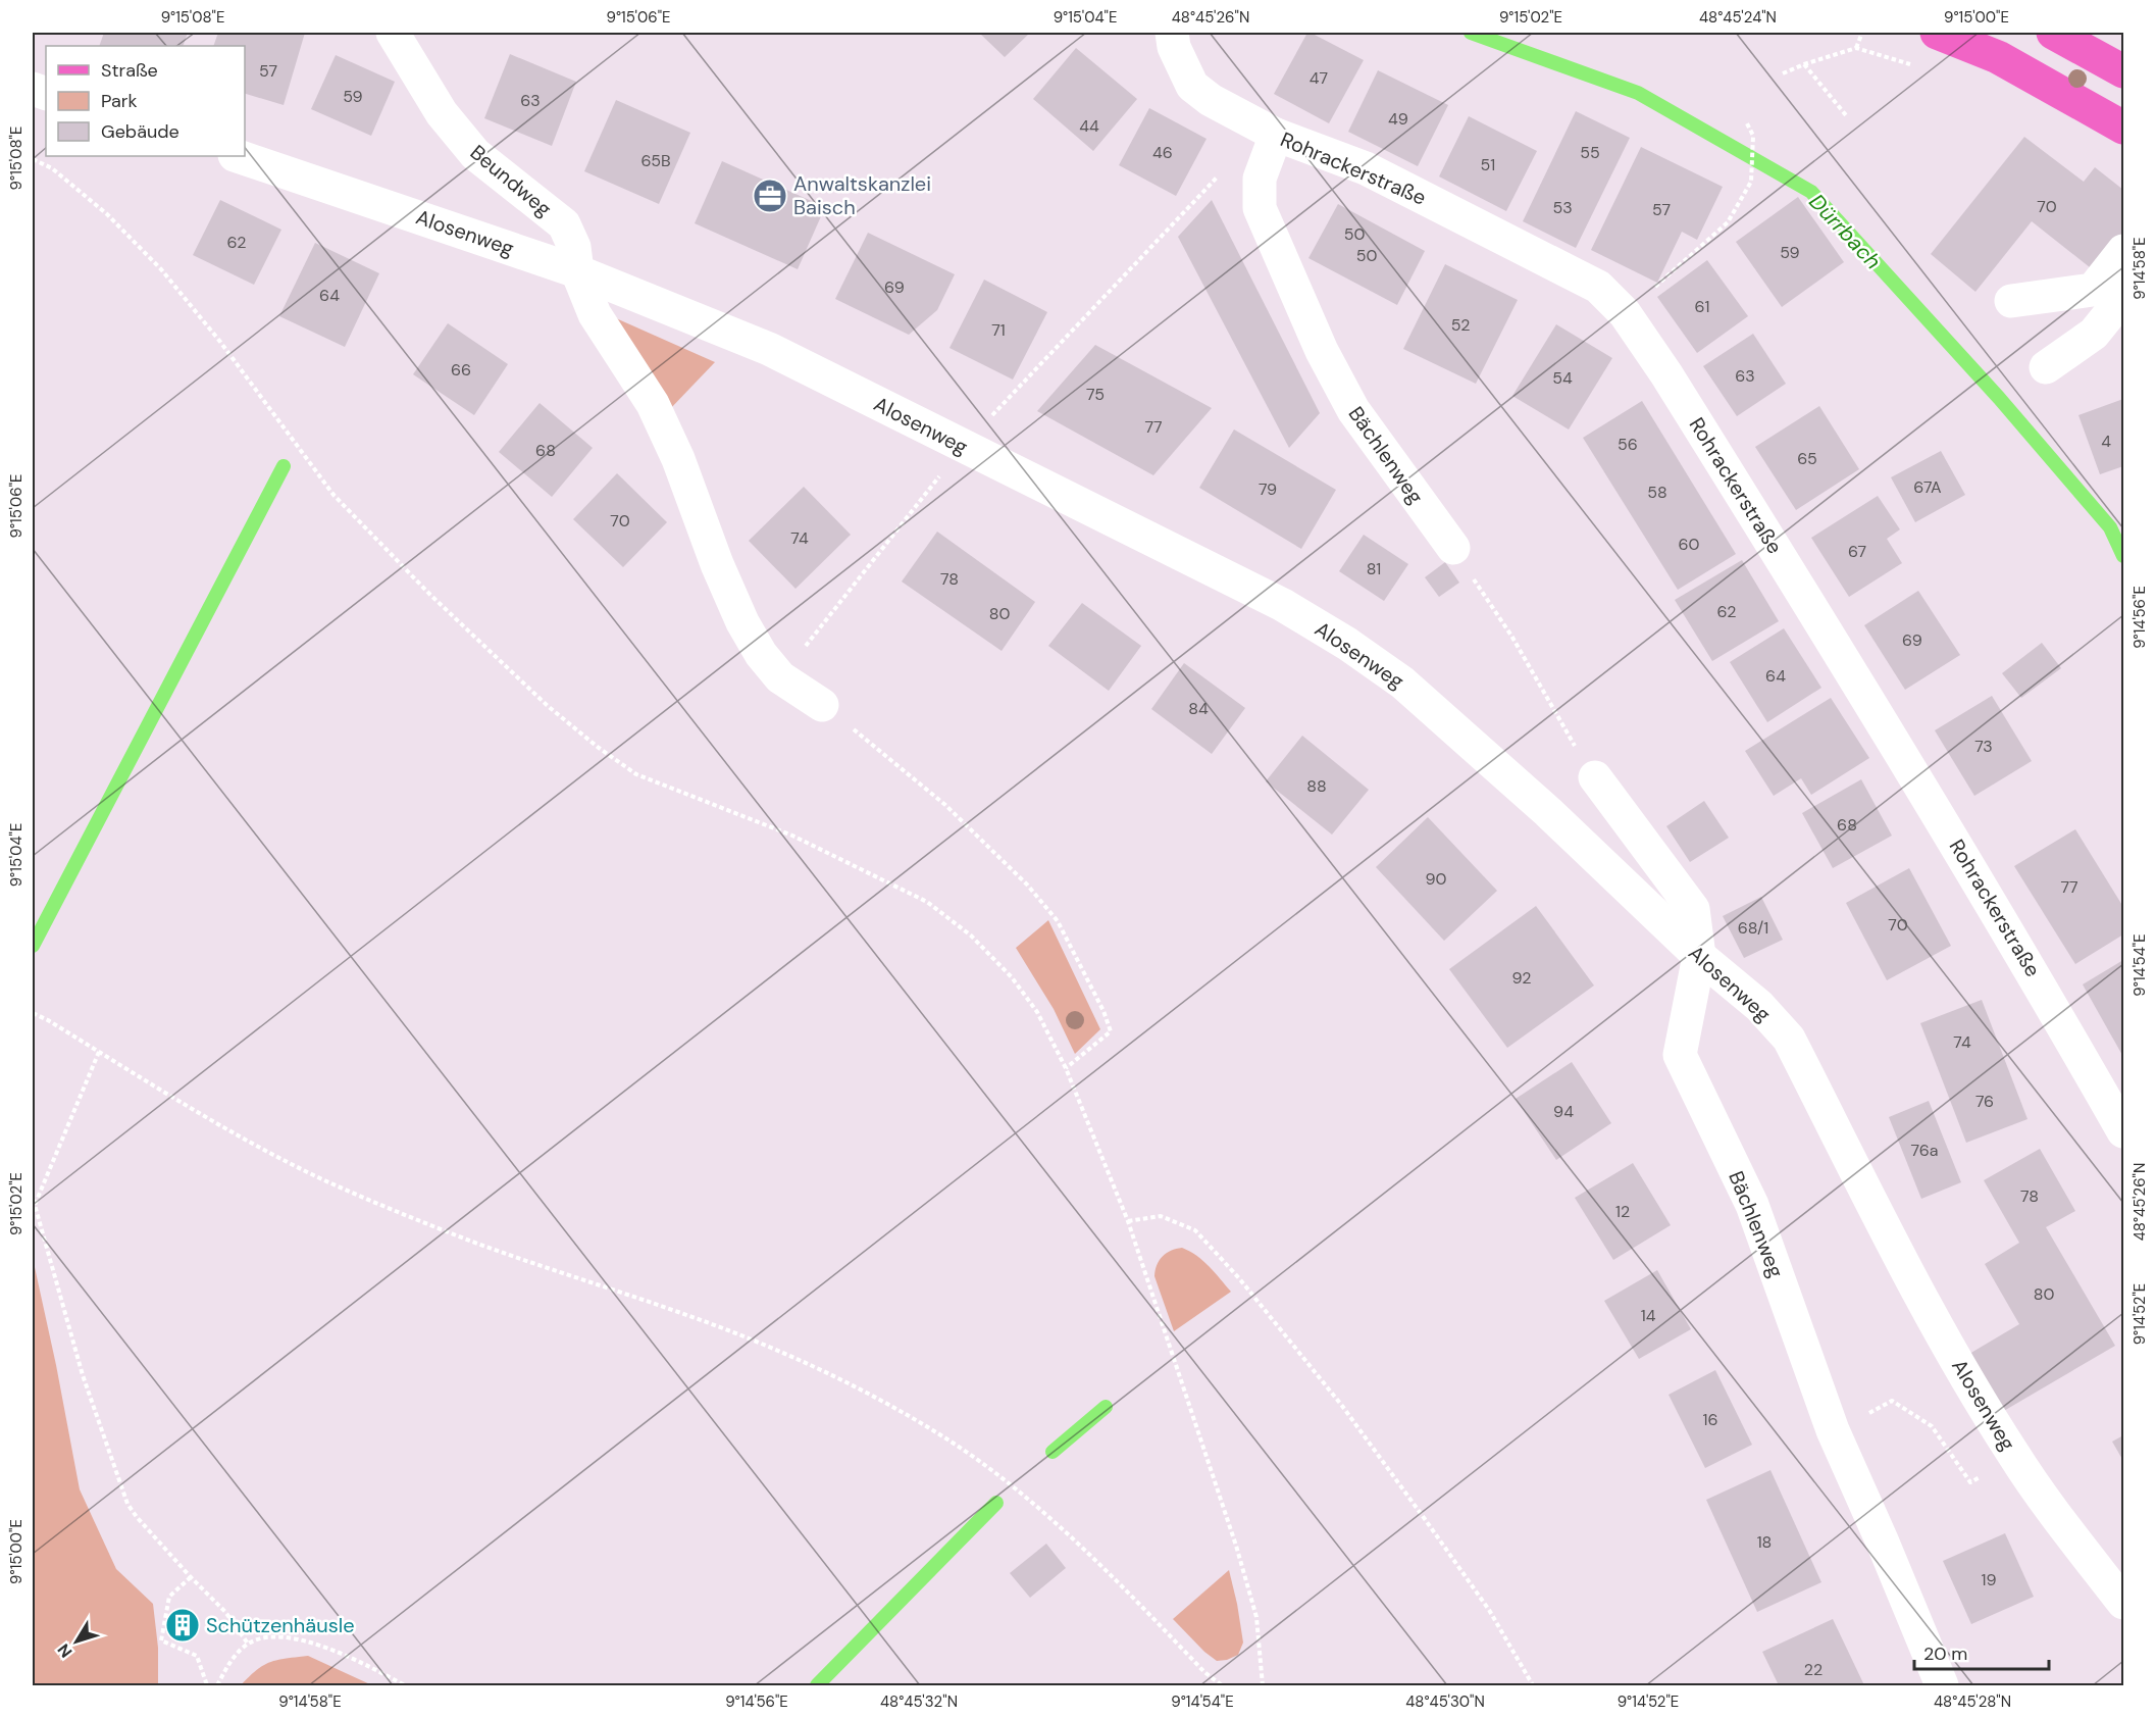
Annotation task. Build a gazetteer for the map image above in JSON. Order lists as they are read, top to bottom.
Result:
{
  "streets": {
    "street": [
      "Rohrackerstraße",
      "Beundweg",
      "Alosenweg",
      "Bächlenweg"
    ]
  },
  "crossings": [
    ["Rohrackerstraße", "Bächlenweg"],
    ["Beundweg", "Alosenweg"],
    ["Alosenweg", "Bächlenweg"]
  ],
  "water": ["Dürrbach"],
  "places": {
    "office": ["Anwaltskanzlei Baisch"],
    "building": ["Schützenhäusle"]
  },
  "house_numbers": [
    "57",
    "47",
    "59",
    "63",
    "49",
    "44",
    "46",
    "55",
    "65B",
    "51",
    "70",
    "53",
    "57",
    "50",
    "62",
    "59",
    "50",
    "69",
    "64",
    "61",
    "52",
    "71",
    "66",
    "63",
    "54",
    "75",
    "77",
    "4",
    "56",
    "68",
    "65",
    "67A",
    "79",
    "58",
    "70",
    "74",
    "60",
    "67",
    "81",
    "78",
    "62",
    "80",
    "69",
    "64",
    "84",
    "73",
    "88",
    "68",
    "90",
    "77",
    "70",
    "68/1",
    "92",
    "74",
    "76",
    "94",
    "76a",
    "78",
    "12",
    "80",
    "14",
    "16",
    "18",
    "19",
    "22"
  ],
  "legend": ["Straße", "Park", "Gebäude"],
  "scale_bar": "20 m",
  "north": "bottom left",
  "coordinates": [
    "9°15'08\"E",
    "9°15'06\"E",
    "9°15'04\"E",
    "48°45'26\"N",
    "9°15'02\"E",
    "48°45'24\"N",
    "9°15'00\"E",
    "9°14'58\"E",
    "9°14'56\"E",
    "9°14'54\"E",
    "9°14'52\"E",
    "48°45'32\"N",
    "48°45'30\"N",
    "48°45'28\"N"
  ]
}
